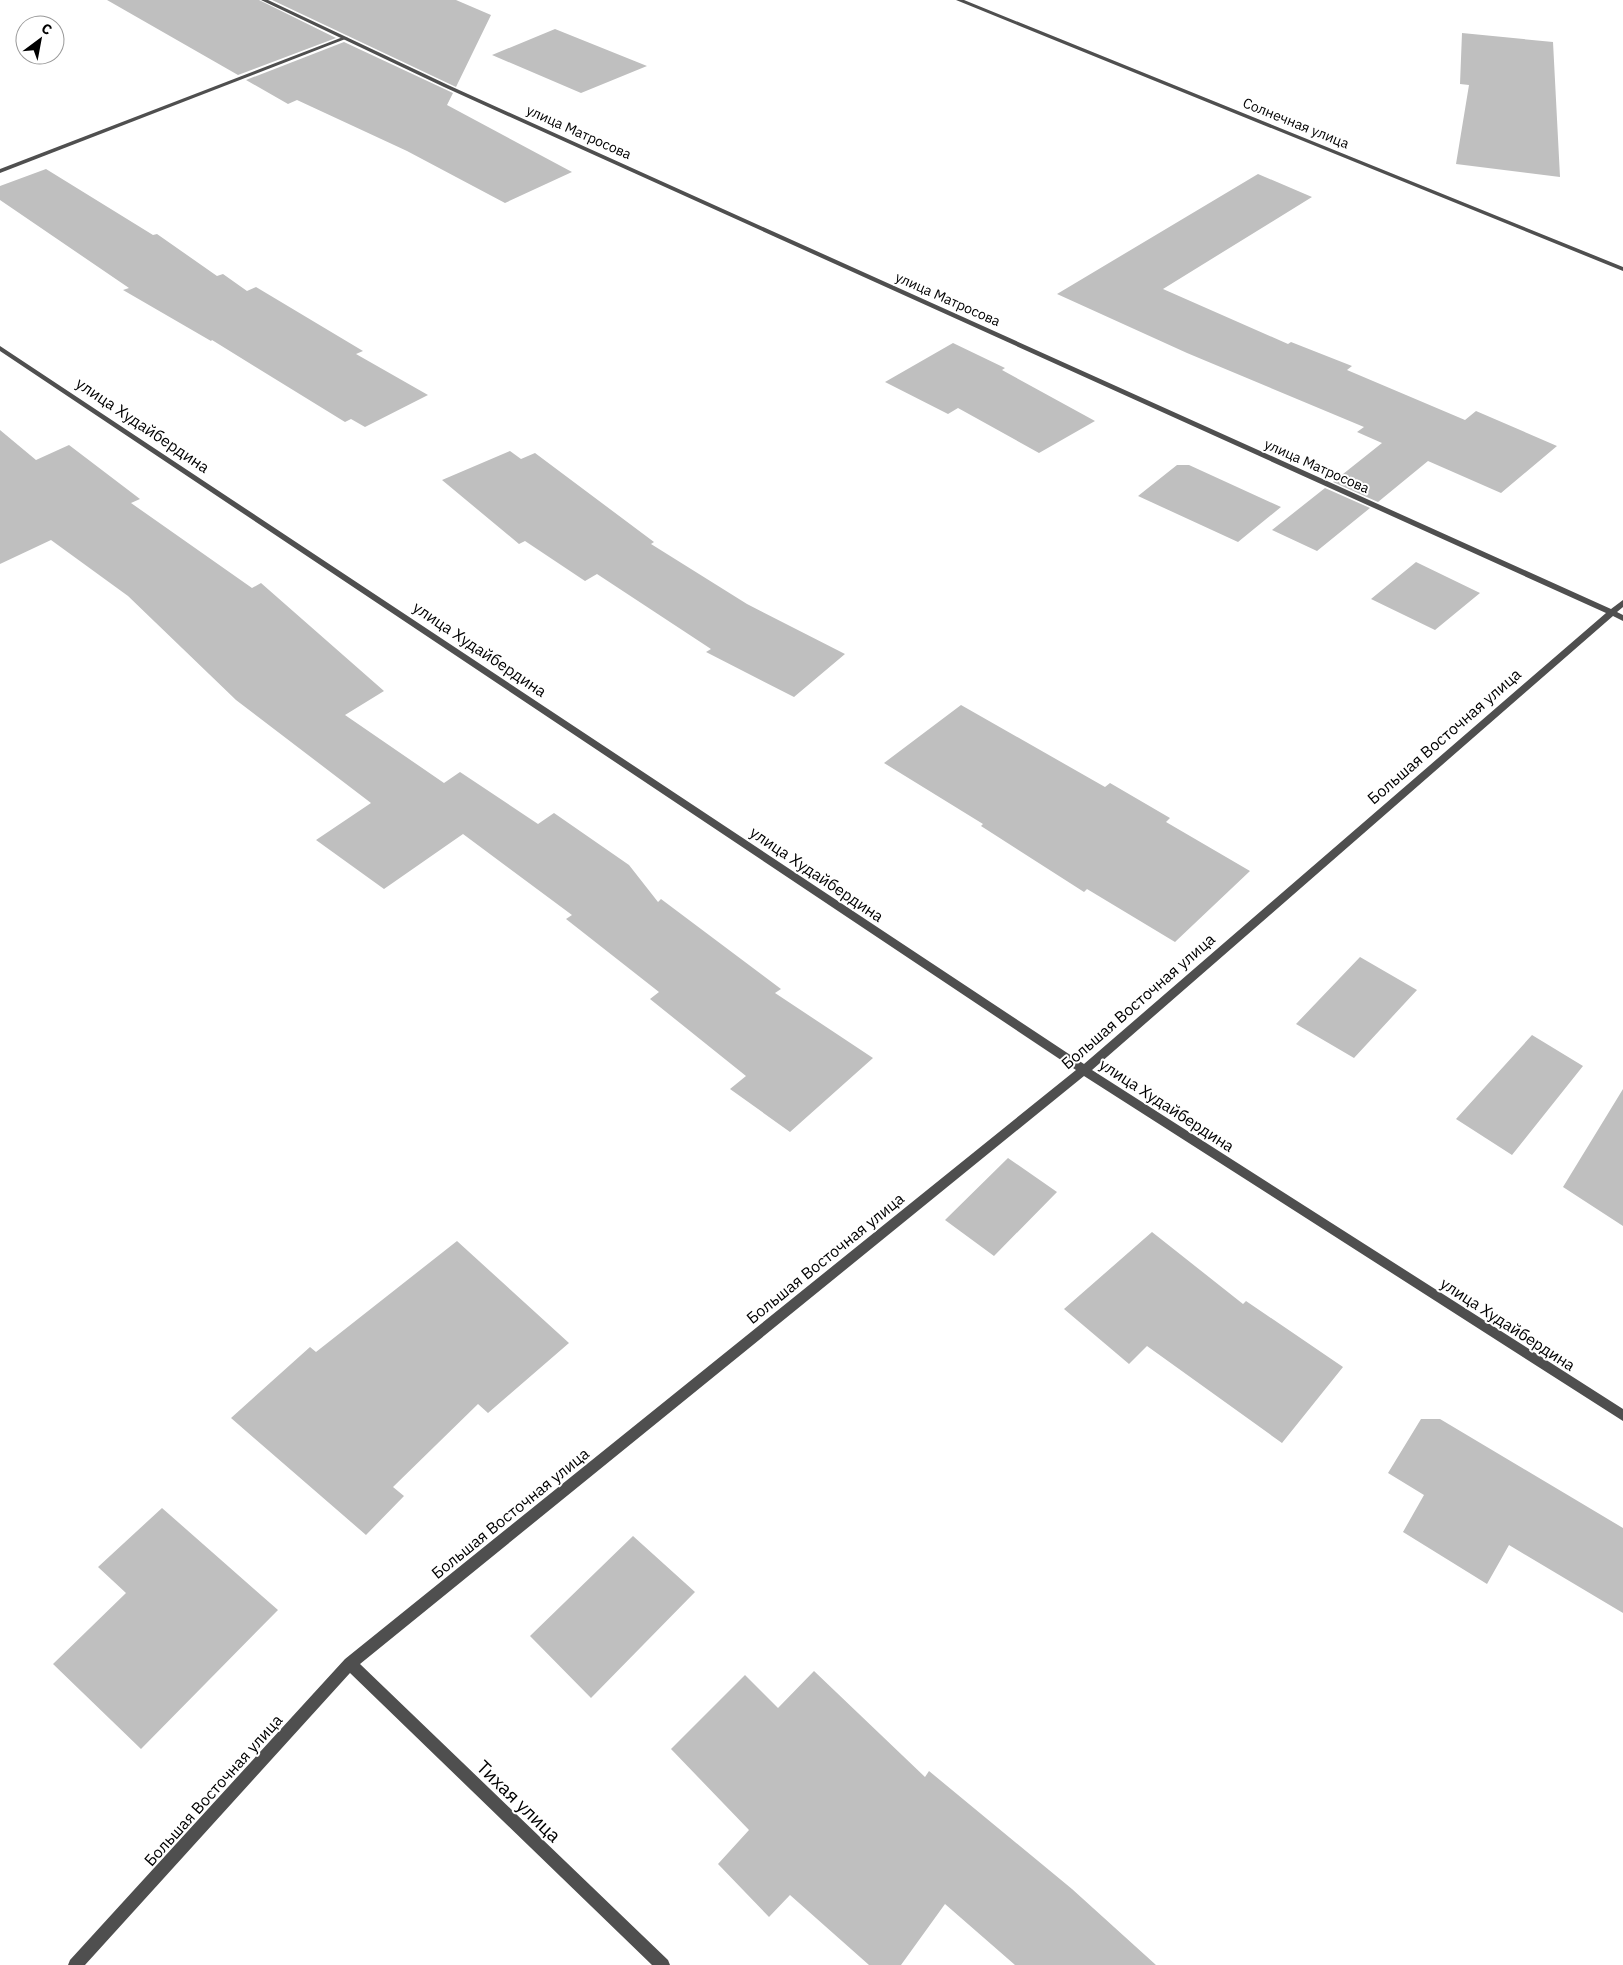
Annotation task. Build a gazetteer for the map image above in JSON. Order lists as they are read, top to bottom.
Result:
{
  "streets": {
    "street": [
      "Солнечная улица",
      "улица Матросова",
      "улица Худайбердина",
      "Большая Восточная улица",
      "Тихая улица"
    ]
  },
  "crossings": [
    ["улица Матросова", "Большая Восточная улица"],
    ["улица Худайбердина", "Большая Восточная улица"],
    ["Большая Восточная улица", "Тихая улица"]
  ],
  "north": "top right"
}
